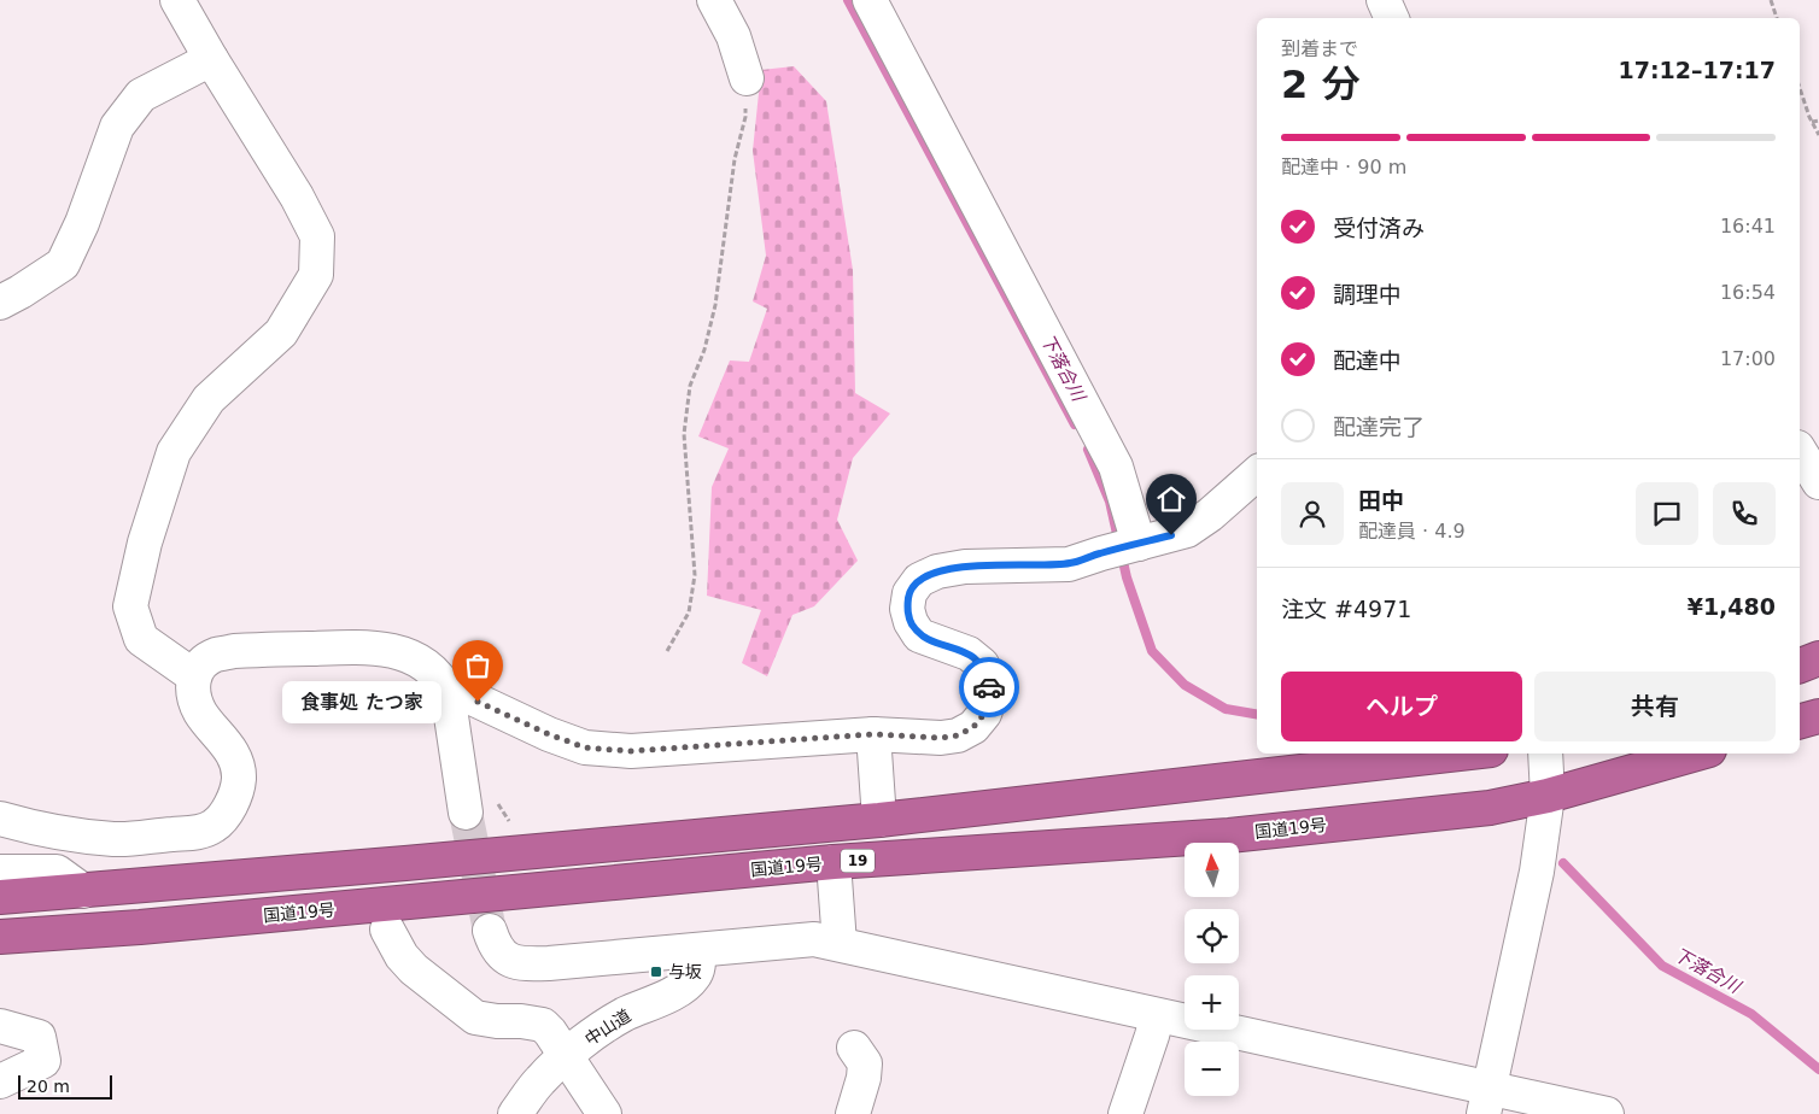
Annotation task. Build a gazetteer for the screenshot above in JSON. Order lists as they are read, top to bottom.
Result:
{
  "streets": {
    "highway": ["国道19号", "19"],
    "street": ["中山道"]
  },
  "water": ["下落合川"],
  "places": {
    "other": ["食事処 たつ家"],
    "transit": ["与坂"]
  },
  "scale_bar": "20 m",
  "north": "top",
  "page": {
    "heading": ["2 分", "到着まで", "17:12–17:17"],
    "panel": [
      "田中",
      "配達員 · 4.9",
      "注文 #4971",
      "¥1,480"
    ],
    "bar": "配達中 · 90 m",
    "list": [
      ["受付済み", "16:41"],
      ["調理中", "16:54"],
      ["配達中", "17:00"],
      "配達完了"
    ],
    "buttons": ["ヘルプ", "共有"],
    "bubble": "食事処 たつ家",
    "map_buttons": ["+", "−"],
    "scale": "20 m"
  }
}
